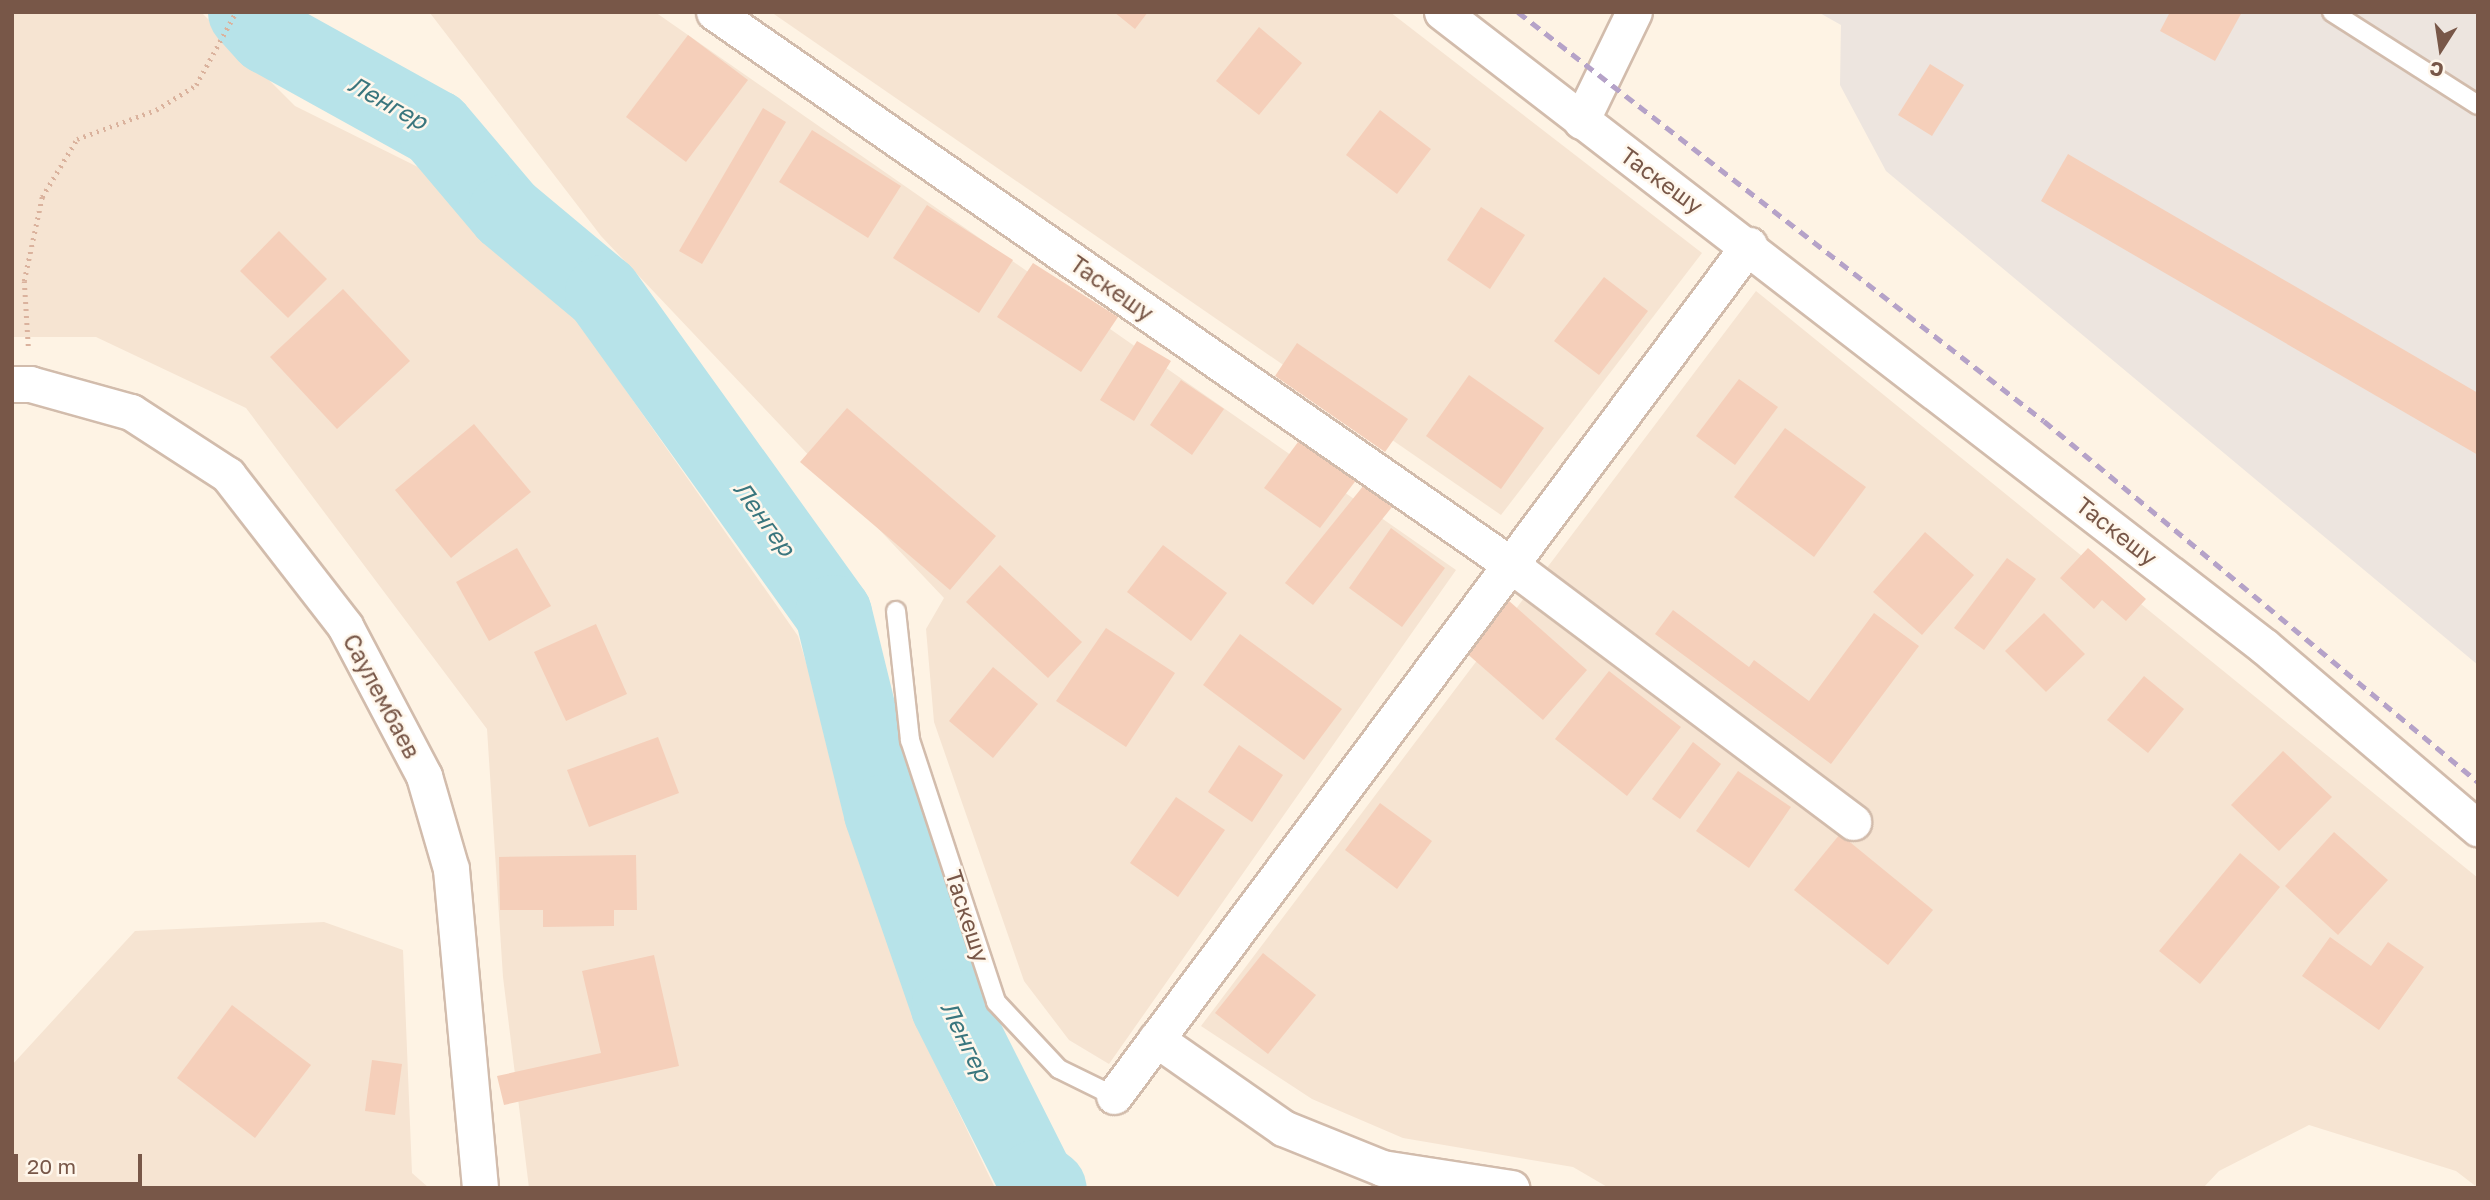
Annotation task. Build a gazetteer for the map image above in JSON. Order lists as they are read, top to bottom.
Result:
{
  "streets": {
    "street": ["Таскешу", "Саулембаев"]
  },
  "water": ["Ленгер"],
  "scale_bar": "20 m",
  "north": "bottom"
}
